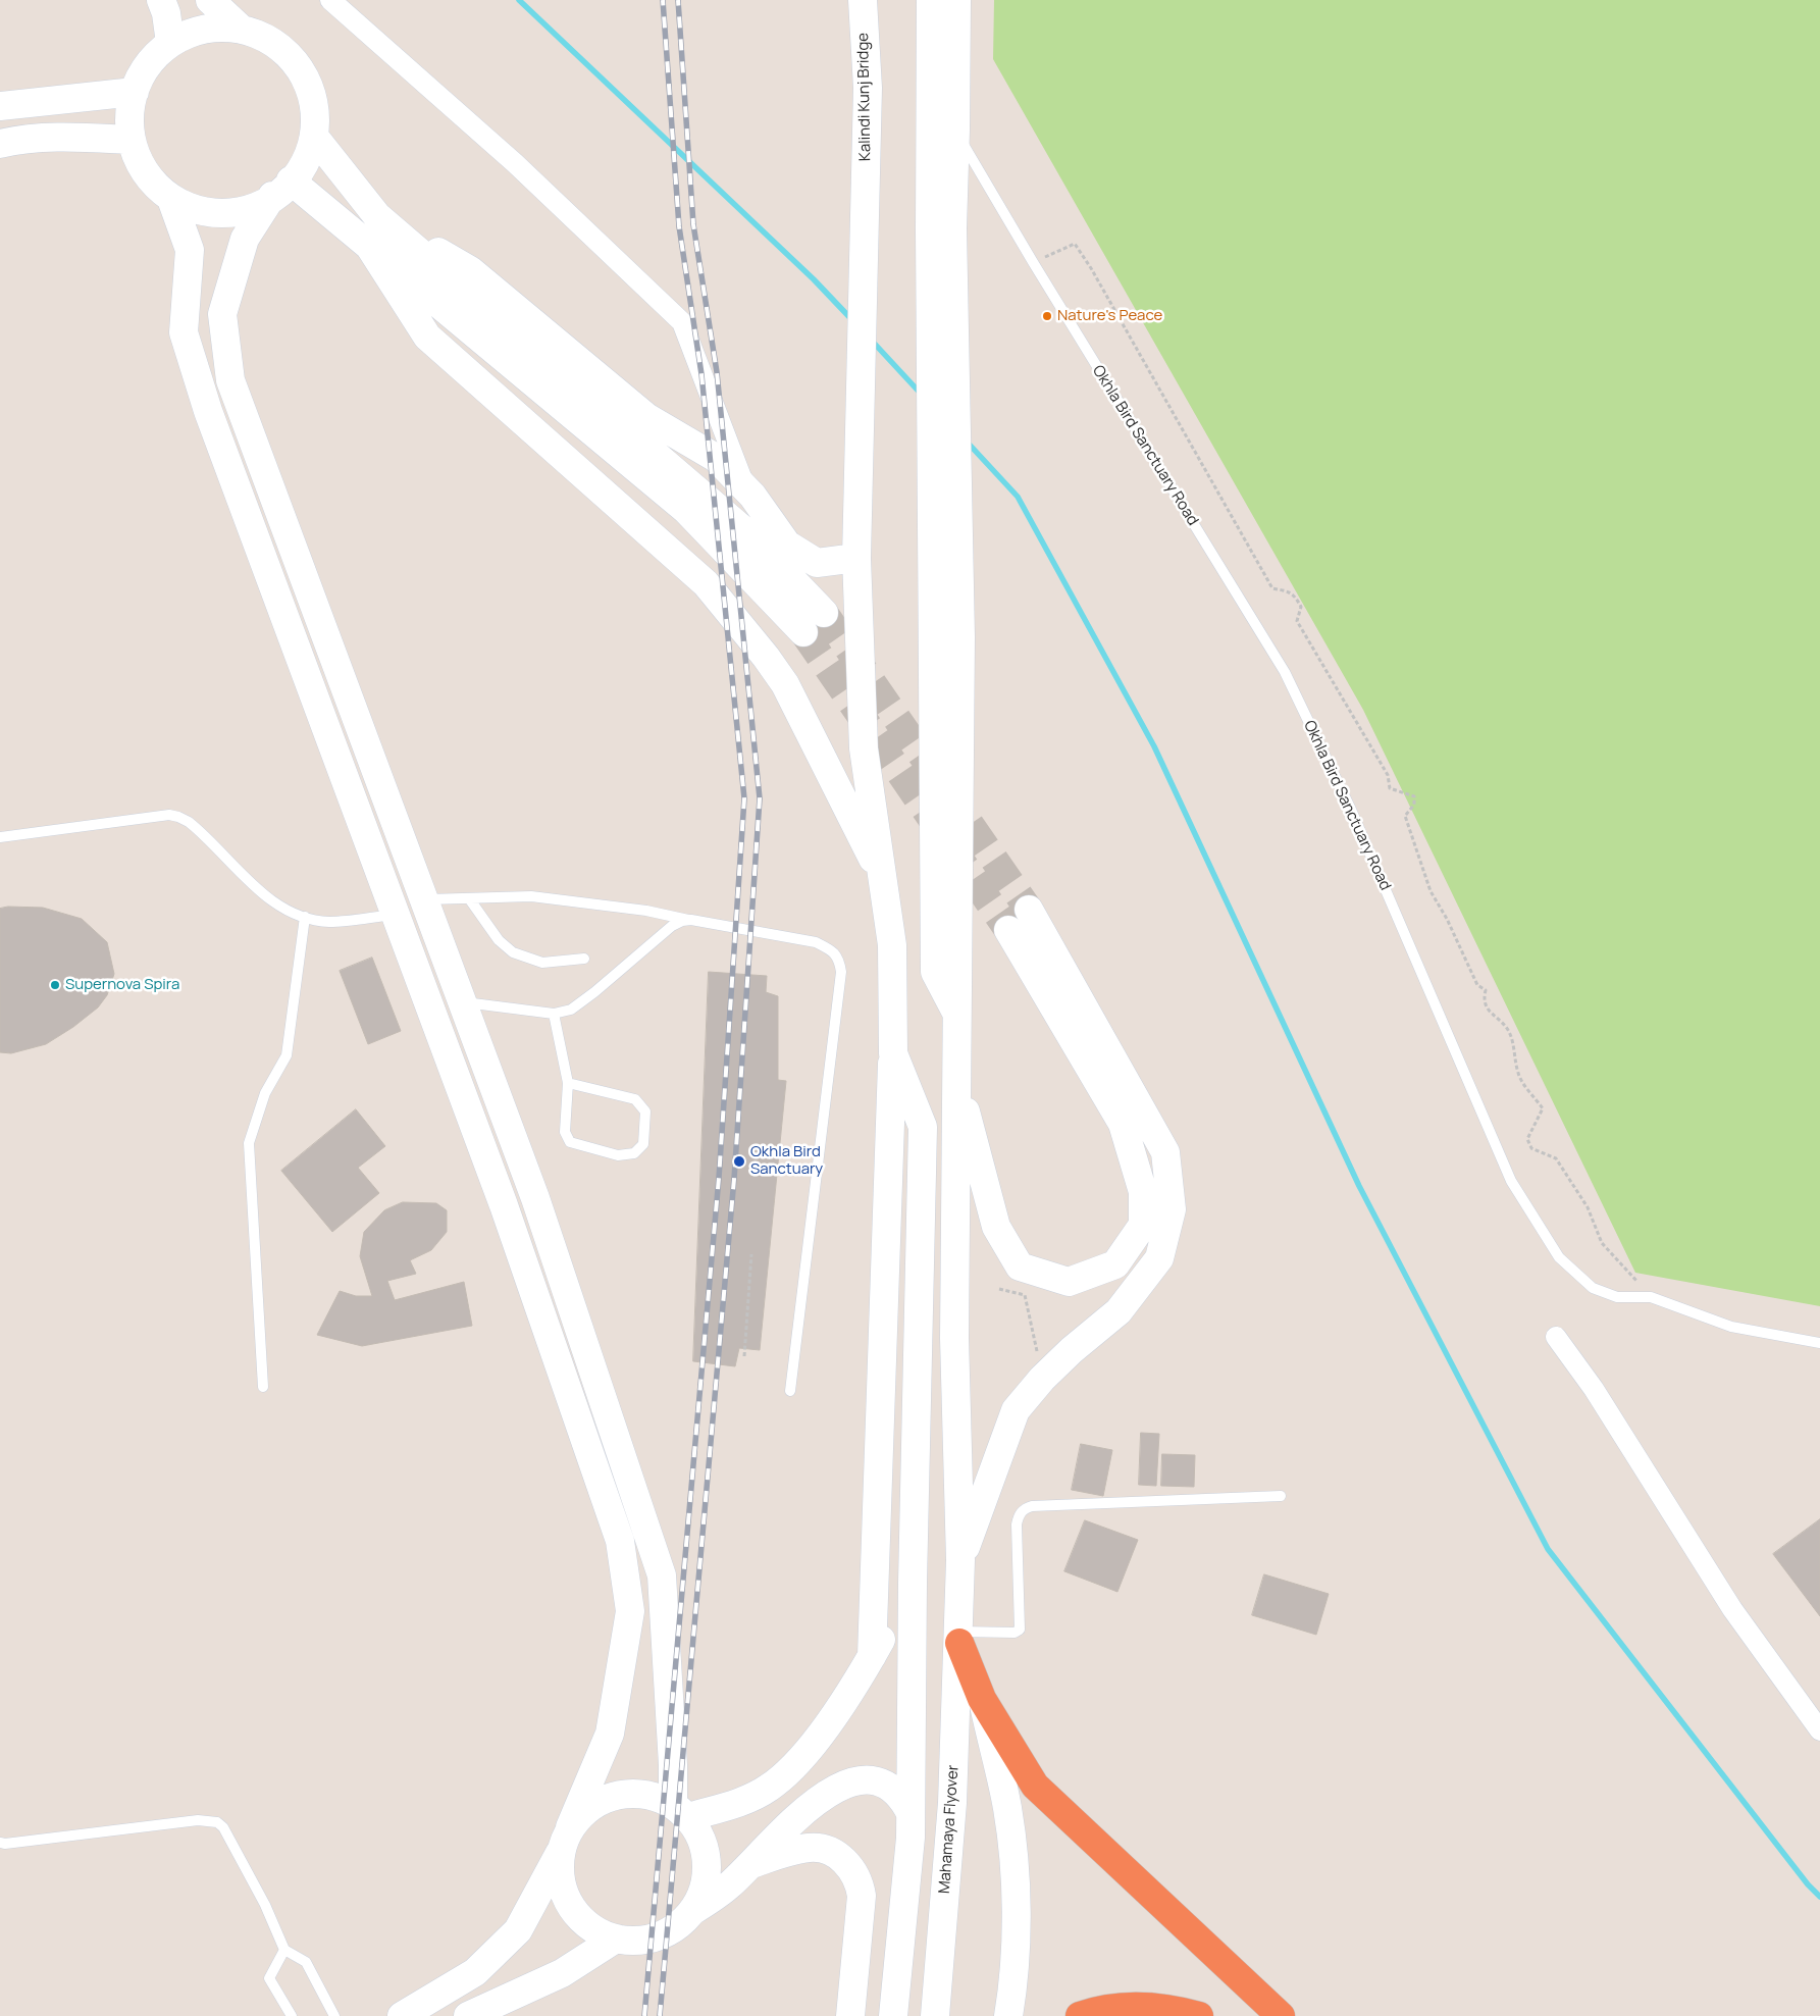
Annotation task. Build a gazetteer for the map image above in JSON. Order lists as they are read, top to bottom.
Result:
{
  "streets": {
    "main road": ["Kalindi Kunj Bridge", "Mahamaya Flyover"],
    "lane": ["Okhla Bird Sanctuary Road"]
  },
  "places": ["Nature's Peace", "Supernova Spira", "Okhla Bird Sanctuary"]
}
